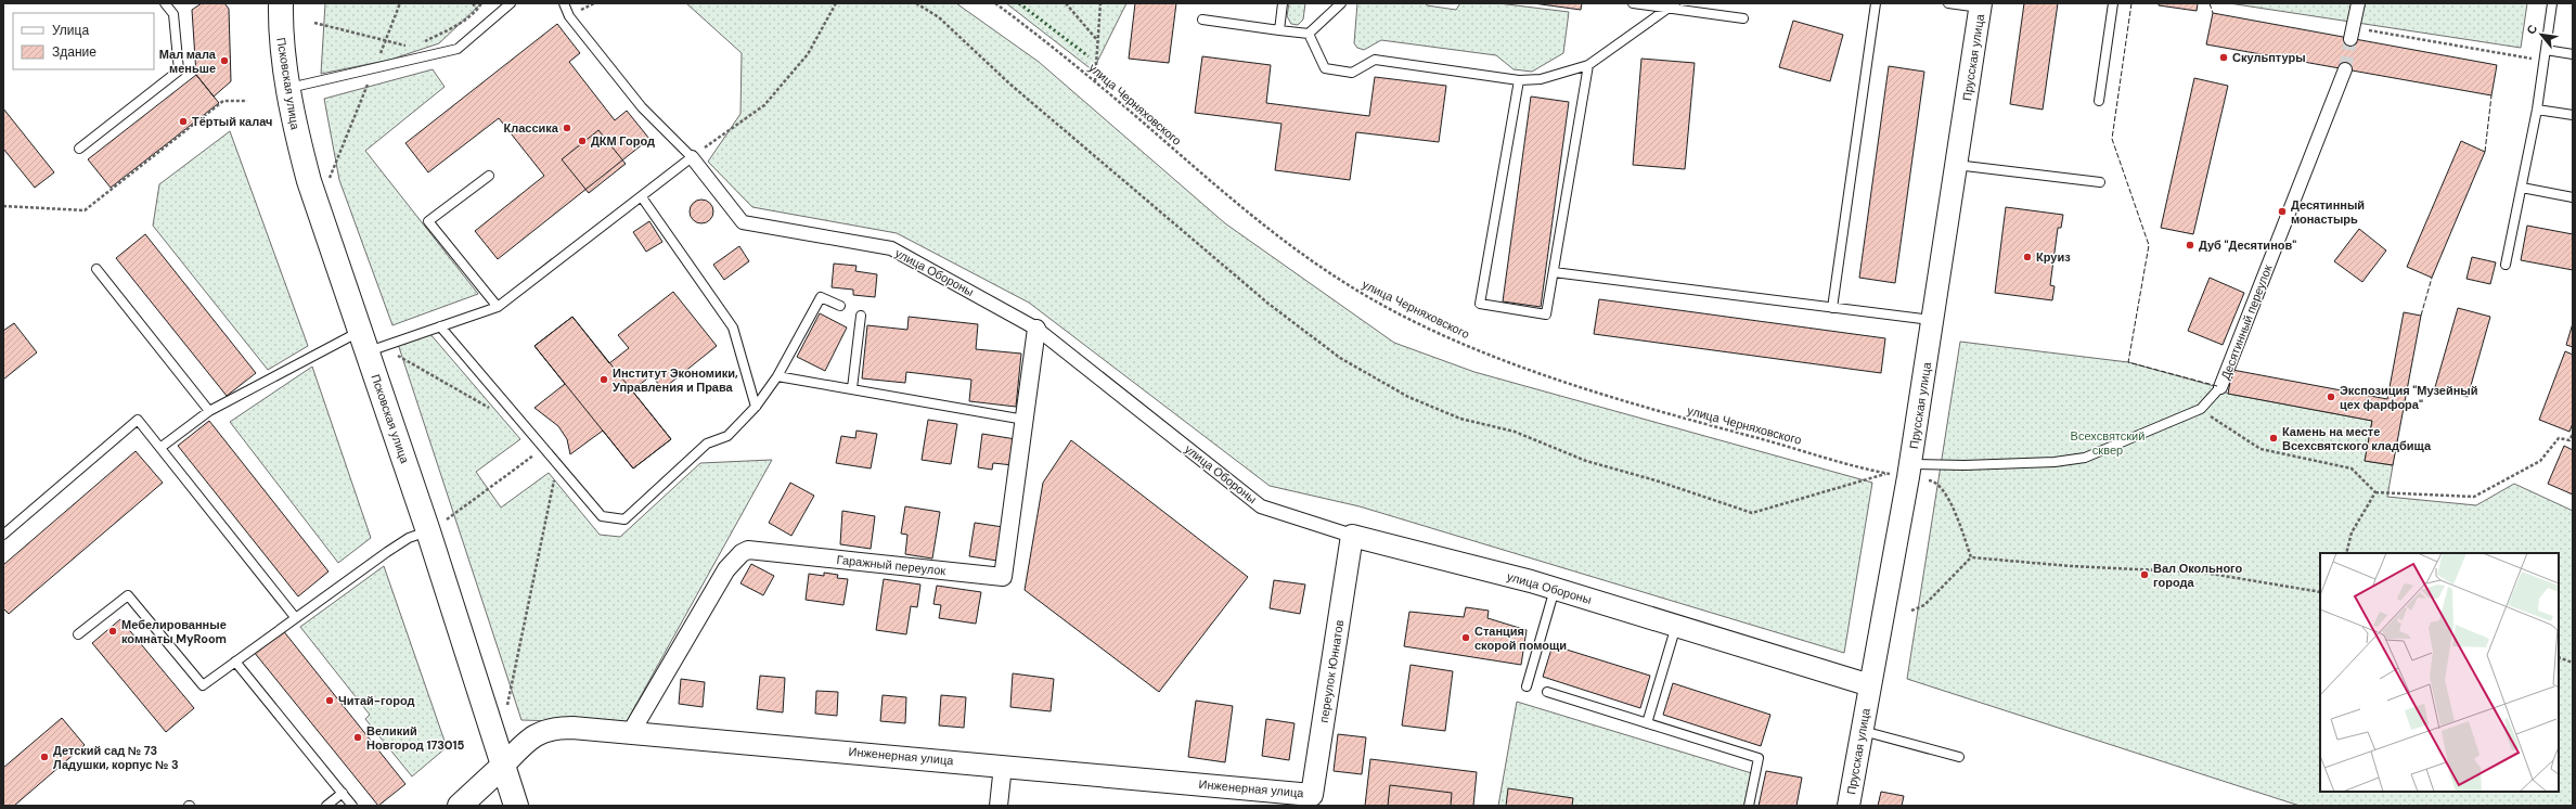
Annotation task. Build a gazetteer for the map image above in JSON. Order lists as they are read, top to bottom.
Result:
{
  "streets": {
    "main road": ["Псковская улица"],
    "street": [
      "Прусская улица",
      "улица Обороны",
      "Десятинный переулок",
      "Гаражный переулок",
      "переулок Юннатов",
      "Инженерная улица"
    ],
    "path": ["улица Черняховского"]
  },
  "crossings": [
    ["Прусская улица", "улица Черняховского"],
    ["Прусская улица", "улица Обороны"],
    ["Прусская улица", "Десятинный переулок"],
    ["Псковская улица", "Инженерная улица"],
    ["улица Черняховского", "Десятинный переулок"],
    ["улица Обороны", "Гаражный переулок"],
    ["улица Обороны", "переулок Юннатов"],
    ["Гаражный переулок", "Инженерная улица"],
    ["переулок Юннатов", "Инженерная улица"]
  ],
  "parks": ["Всехсвятский сквер"],
  "places": [
    "Скульптуры",
    "Мал мала меньше",
    "Тёртый калач",
    "Классика",
    "ДКМ Город",
    "Десятинный монастырь",
    "Дуб \"Десятинов\"",
    "Круиз",
    "Институт Экономики, Управления и Права",
    "Экспозиция \"Музейный цех фарфора\"",
    "Камень на месте Всехсвятского кладбища",
    "Вал Окольного города",
    "Мебелированные комнаты MyRoom",
    "Станция скорой помощи",
    "Читай-город",
    "Великий Новгород 173015",
    "Детский сад № 73 Ладушки, корпус № 3"
  ],
  "legend": ["Улица", "Здание"],
  "north": "top left"
}
